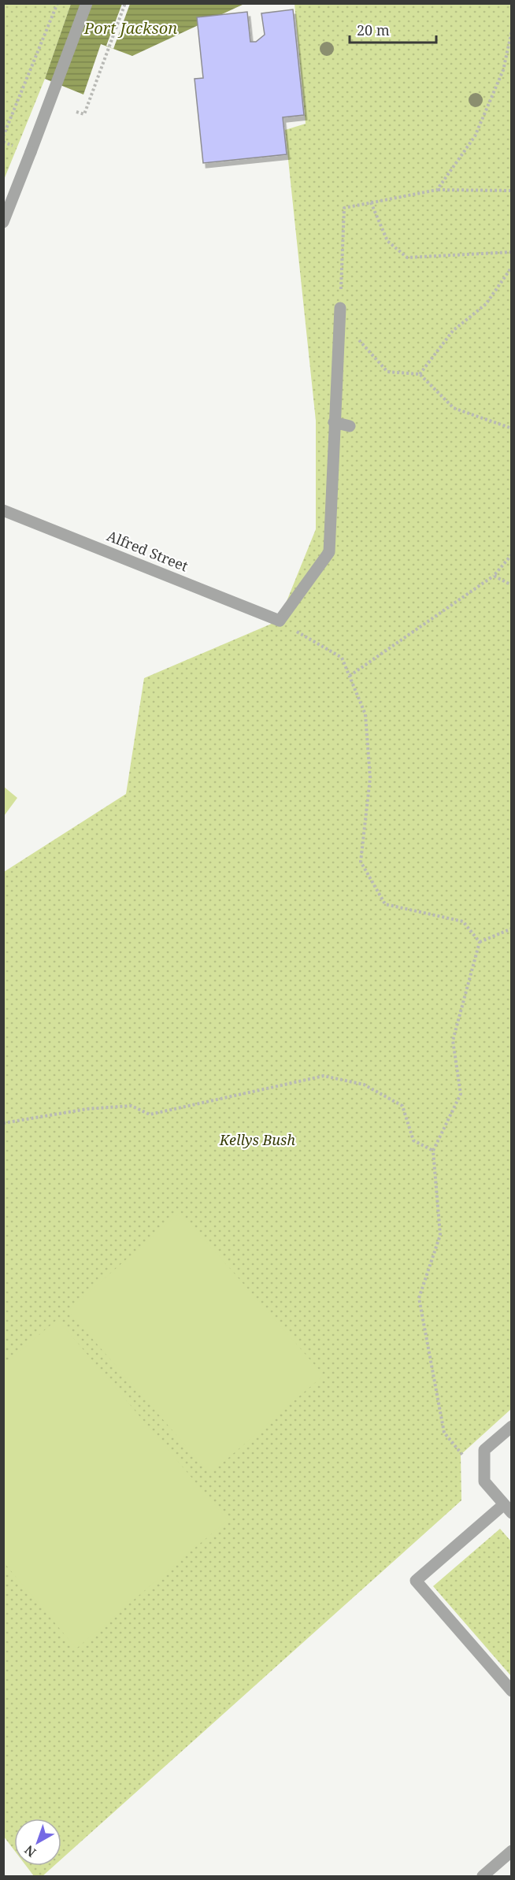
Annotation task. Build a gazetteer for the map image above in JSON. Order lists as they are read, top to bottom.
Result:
{
  "streets": {
    "street": ["Alfred Street"]
  },
  "water": ["Port Jackson"],
  "parks": ["Kellys Bush"],
  "scale_bar": "20 m",
  "north": "bottom left"
}
